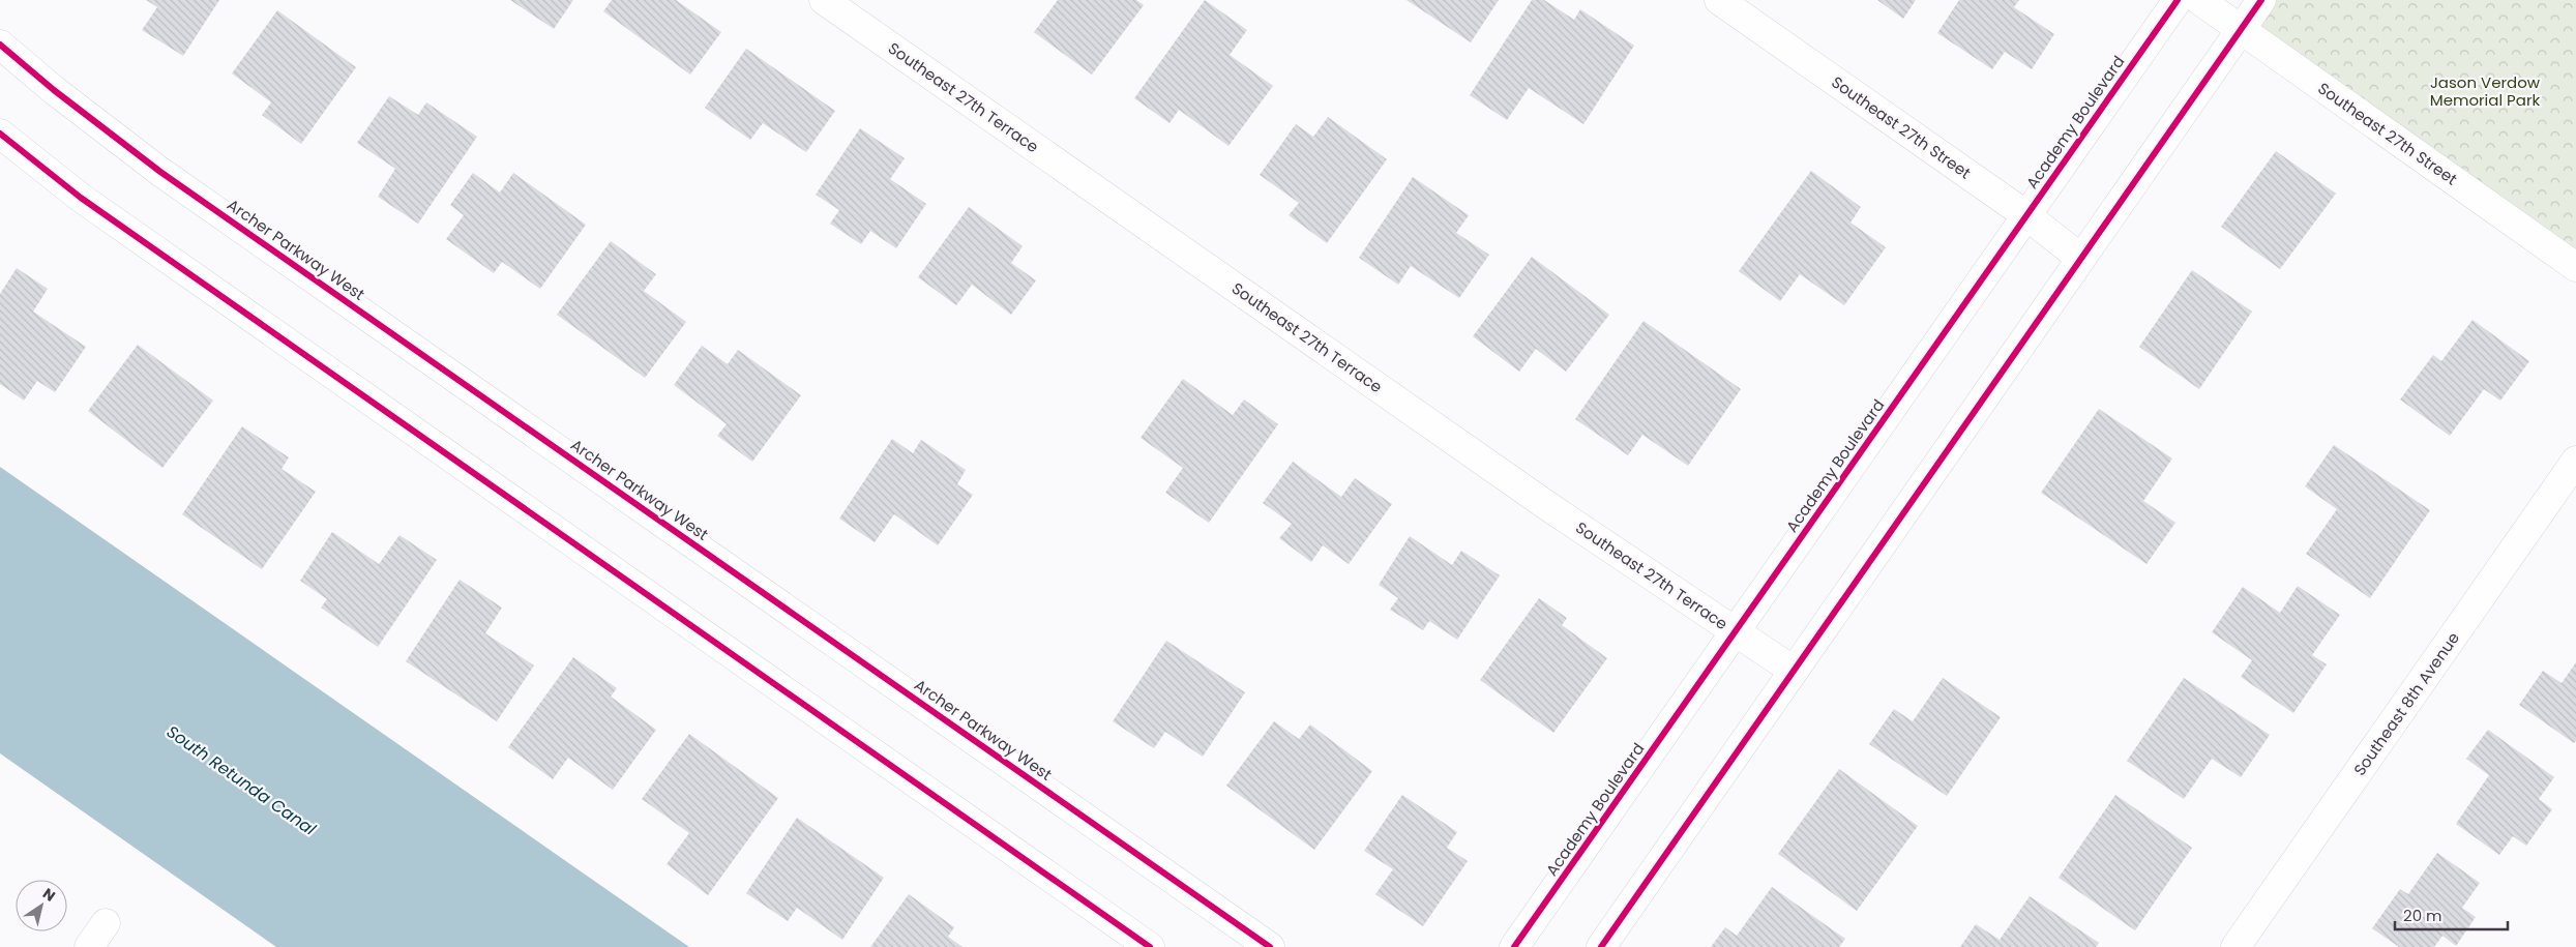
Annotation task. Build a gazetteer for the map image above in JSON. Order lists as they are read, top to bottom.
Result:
{
  "streets": {
    "street": [
      "Southeast 27th Terrace",
      "Academy Boulevard",
      "Southeast 27th Street",
      "Archer Parkway West",
      "Southeast 8th Avenue"
    ]
  },
  "crossings": [
    ["Southeast 27th Terrace", "Academy Boulevard"],
    ["Academy Boulevard", "Southeast 27th Street"]
  ],
  "water": ["South Retunda Canal"],
  "parks": ["Jason Verdow Memorial Park"],
  "scale_bar": "20 m",
  "north": "top right"
}
